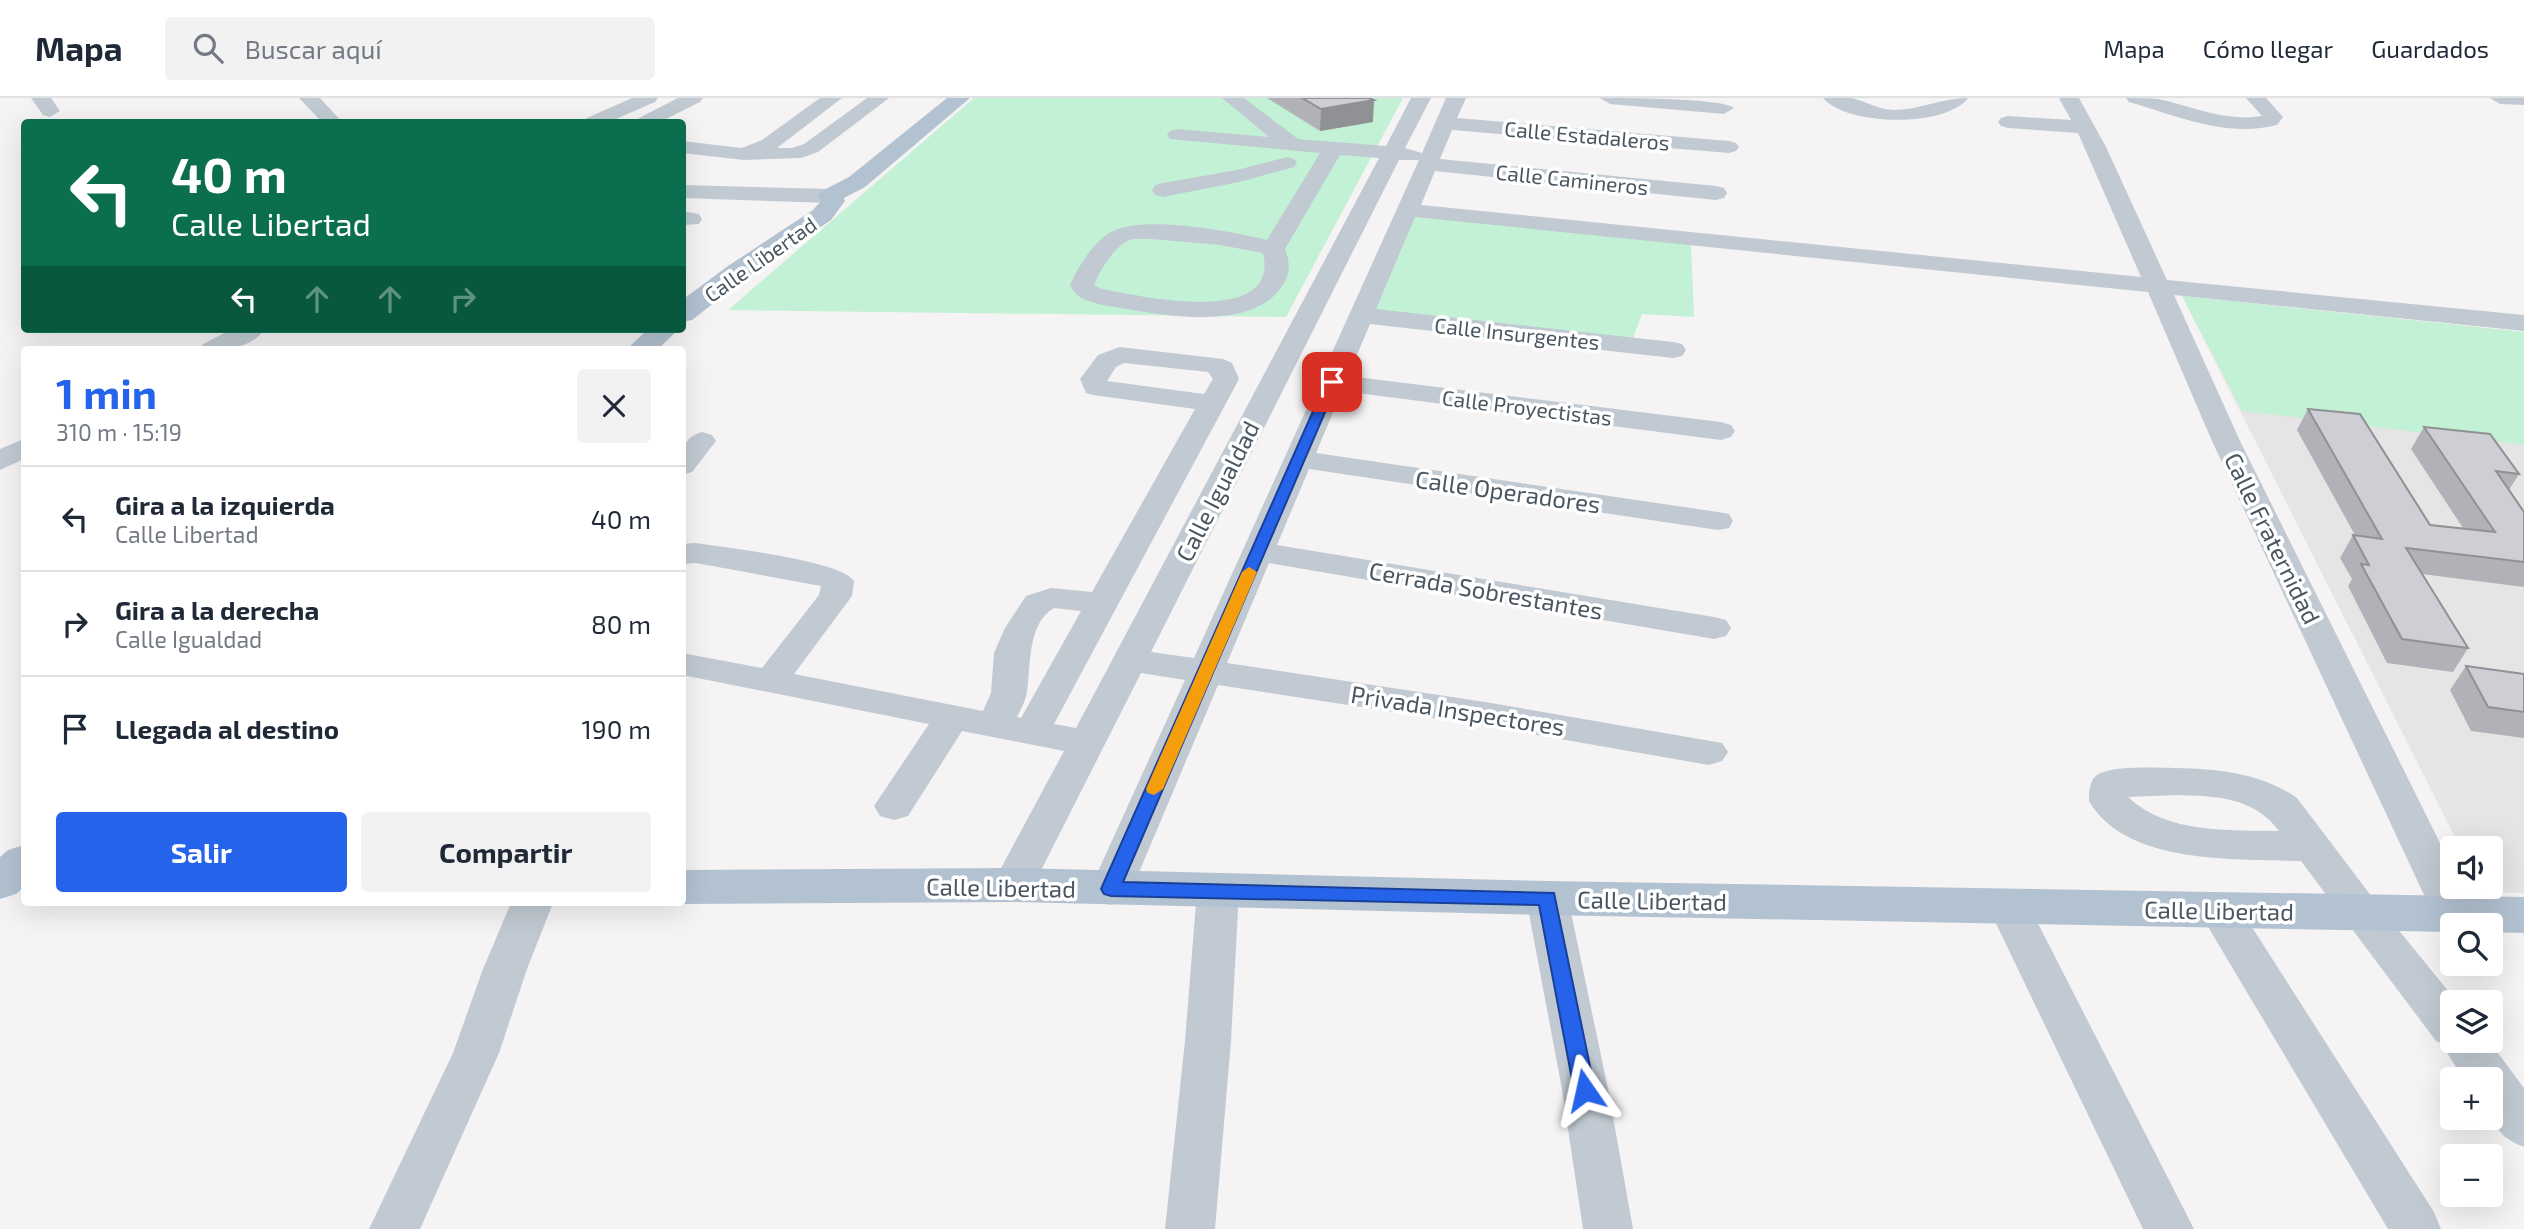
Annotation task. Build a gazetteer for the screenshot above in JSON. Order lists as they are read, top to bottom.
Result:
{
  "streets": {
    "main road": ["Calle Libertad"],
    "street": [
      "Calle Estadaleros",
      "Calle Camineros",
      "Calle Insurgentes",
      "Calle Proyectistas",
      "Calle Igualdad",
      "Calle Operadores",
      "Calle Fraternidad",
      "Cerrada Sobrestantes",
      "Privada Inspectores"
    ]
  },
  "crossings": [
    ["Calle Camineros", "Calle Igualdad"],
    ["Calle Libertad", "Calle Igualdad"],
    ["Calle Libertad", "Calle Fraternidad"],
    ["Calle Igualdad", "Privada Inspectores"]
  ],
  "page": {
    "header": "Mapa",
    "search": "Buscar aquí",
    "nav": ["Mapa", "Cómo llegar", "Guardados"],
    "turn": ["40 m", "Calle Libertad"],
    "heading": ["1 min", "310 m · 15:19"],
    "list": [
      {
        "name": "Gira a la izquierda",
        "note": "Calle Libertad",
        "value": "40 m"
      },
      {
        "name": "Gira a la derecha",
        "note": "Calle Igualdad",
        "value": "80 m"
      },
      {
        "name": "Llegada al destino",
        "value": "190 m"
      }
    ],
    "buttons": ["Salir", "Compartir"],
    "map_buttons": ["+", "−"]
  }
}
